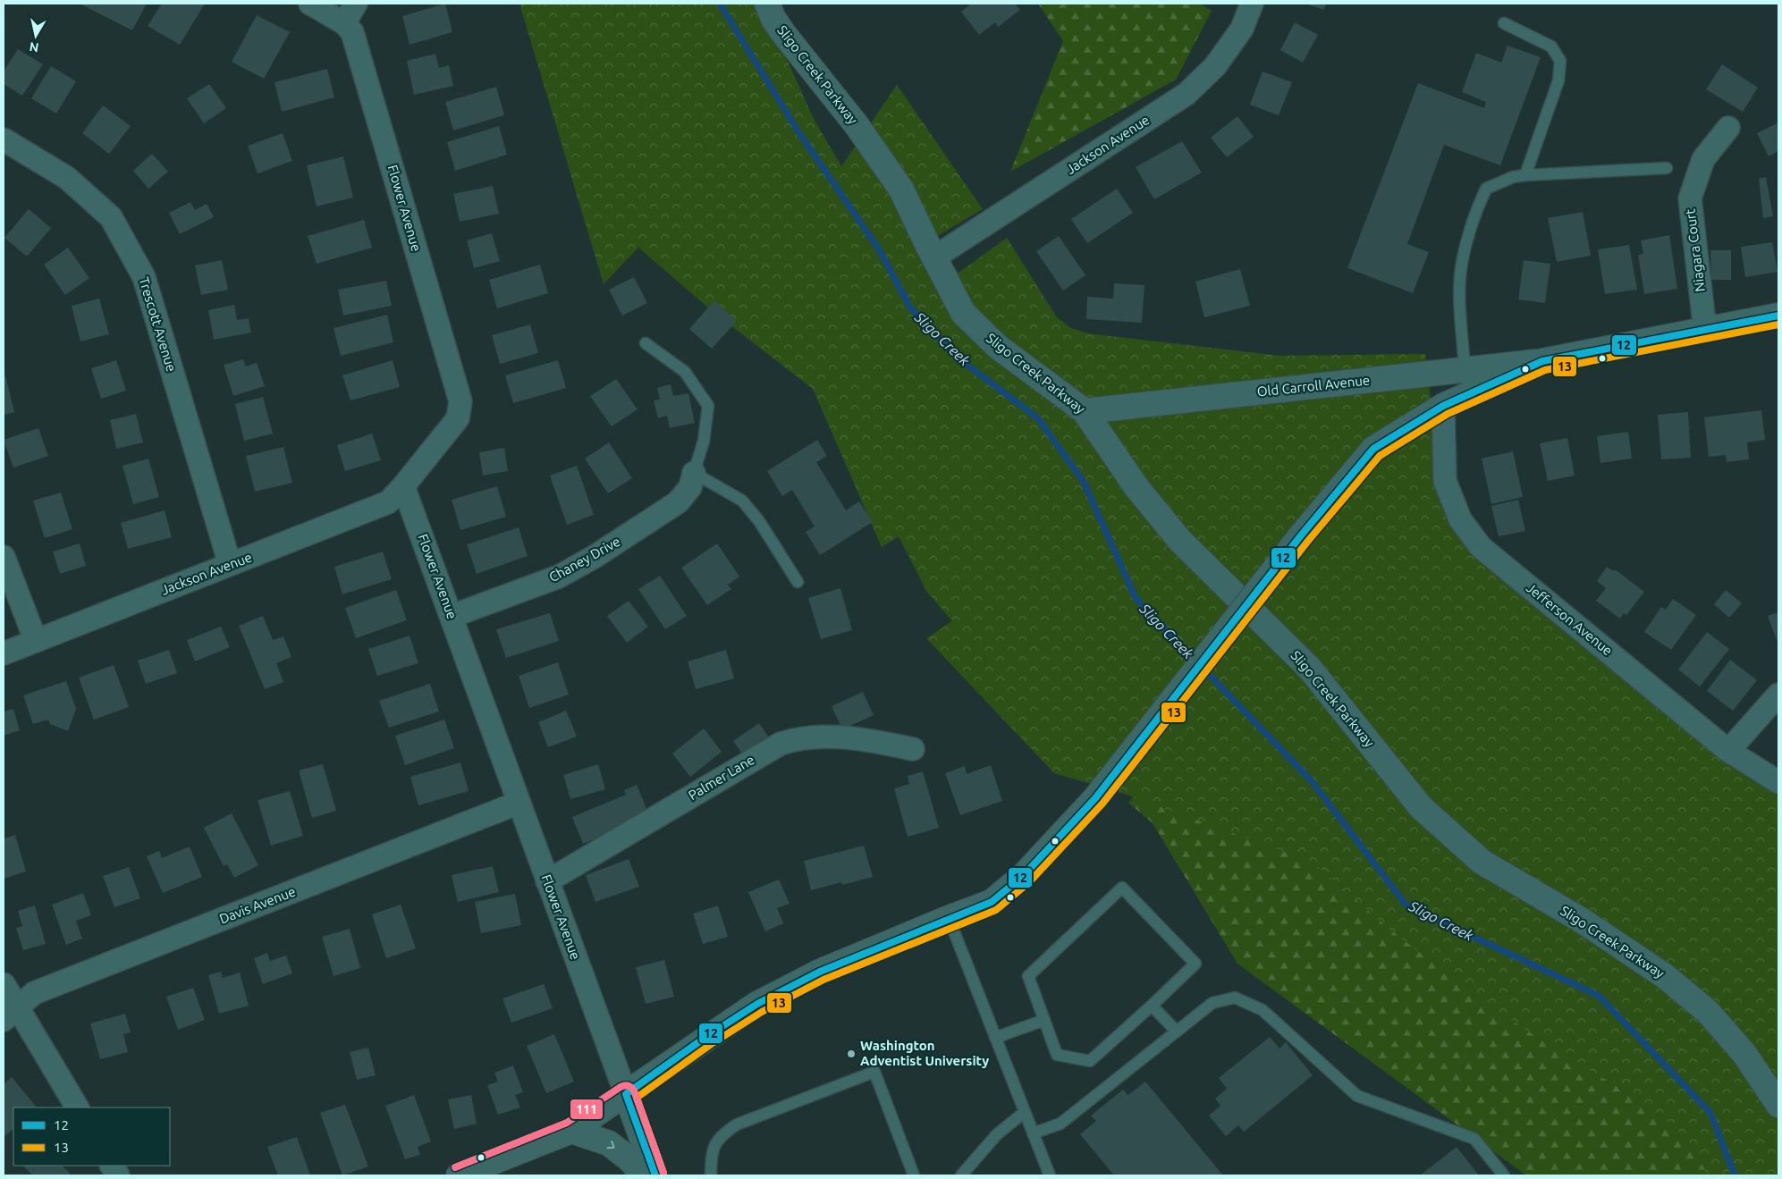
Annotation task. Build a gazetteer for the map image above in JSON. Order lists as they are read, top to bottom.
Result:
{
  "streets": {
    "street": [
      "Sligo Creek Parkway",
      "Jackson Avenue",
      "Flower Avenue",
      "Niagara Court",
      "Trescott Avenue",
      "Old Carroll Avenue",
      "Chaney Drive",
      "Jefferson Avenue",
      "Palmer Lane",
      "Davis Avenue"
    ]
  },
  "crossings": [
    ["Sligo Creek Parkway", "Jackson Avenue"],
    ["Sligo Creek Parkway", "Old Carroll Avenue"],
    ["Jackson Avenue", "Flower Avenue"],
    ["Jackson Avenue", "Trescott Avenue"],
    ["Flower Avenue", "Chaney Drive"],
    ["Flower Avenue", "Palmer Lane"],
    ["Flower Avenue", "Davis Avenue"]
  ],
  "water": ["Sligo Creek"],
  "places": ["Washington Adventist University"],
  "lines": ["transit line 12", "transit line 13", "transit line 111"],
  "legend": ["12", "13"],
  "north": "bottom"
}
